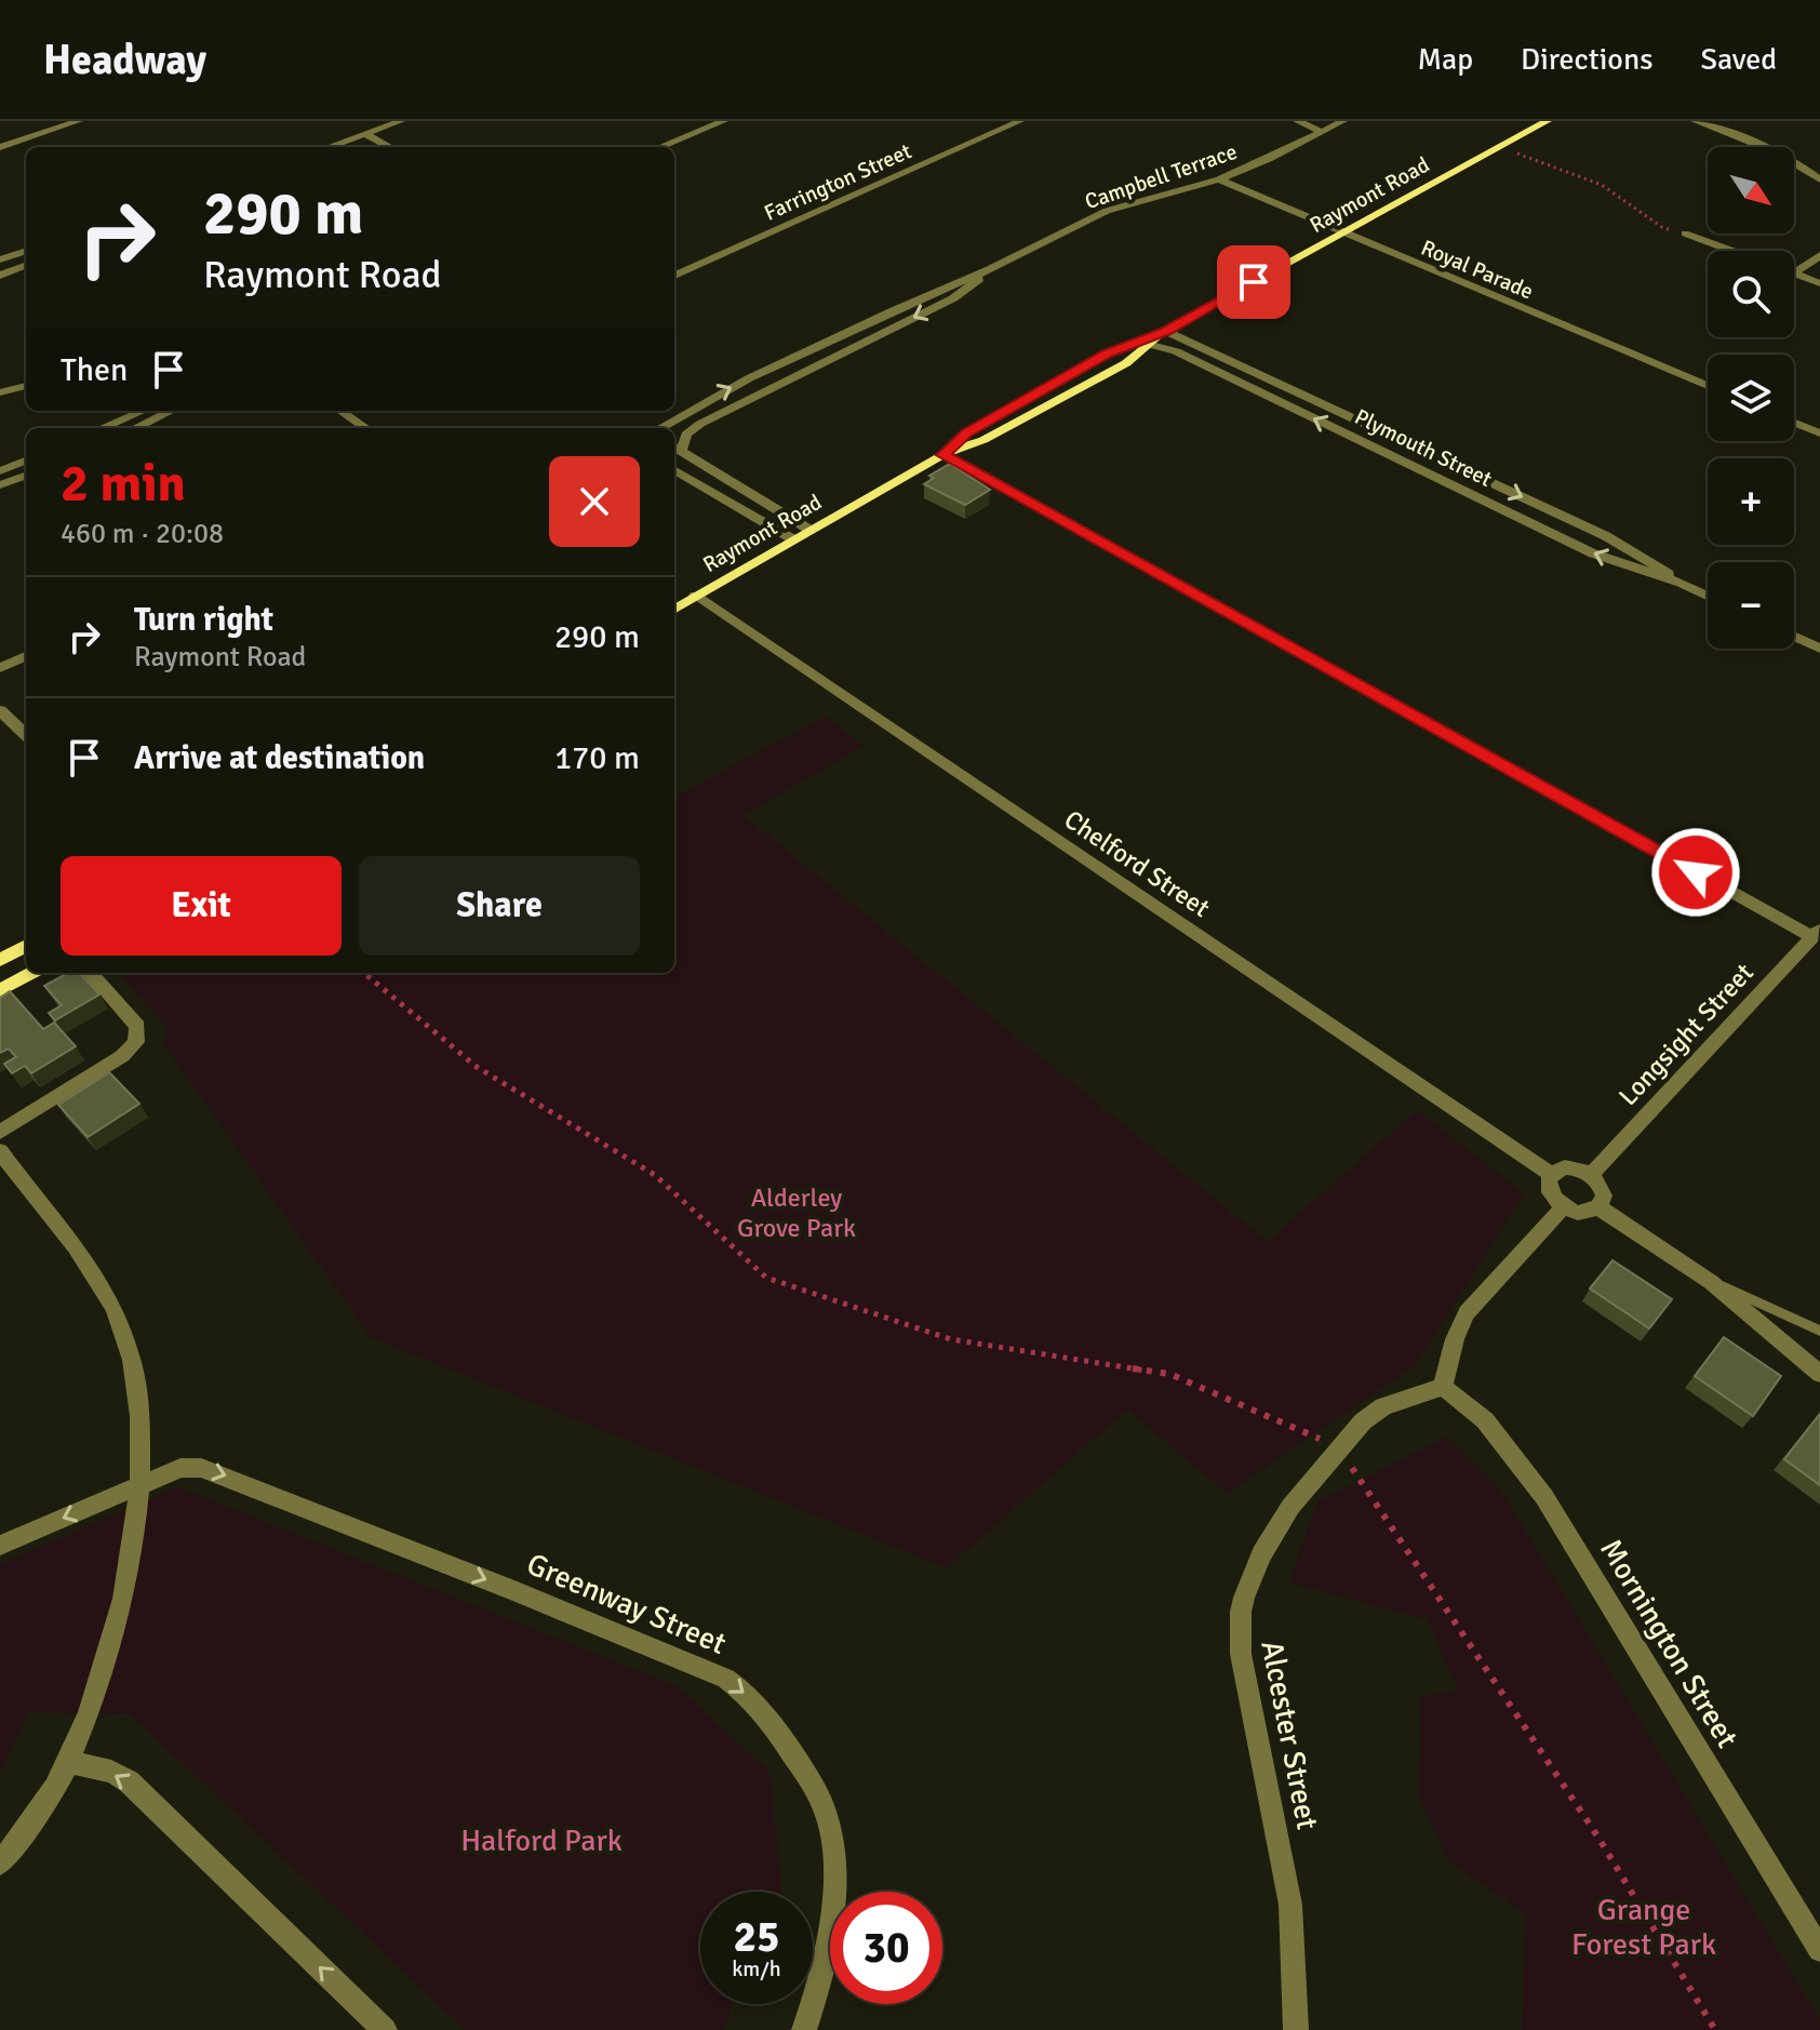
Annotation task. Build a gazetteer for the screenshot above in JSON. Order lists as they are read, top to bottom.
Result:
{
  "streets": {
    "main road": ["Raymont Road"],
    "street": [
      "Campbell Terrace",
      "Farrington Street",
      "Royal Parade",
      "Plymouth Street",
      "Chelford Street",
      "Longsight Street",
      "Greenway Street",
      "Mornington Street",
      "Alcester Street"
    ]
  },
  "crossings": [
    ["Campbell Terrace", "Royal Parade"],
    ["Raymont Road", "Royal Parade"],
    ["Raymont Road", "Plymouth Street"],
    ["Raymont Road", "Chelford Street"],
    ["Chelford Street", "Longsight Street"],
    ["Mornington Street", "Alcester Street"]
  ],
  "parks": ["Alderley Grove Park", "Halford Park", "Grange Forest Park"],
  "north": "bottom right",
  "page": {
    "header": "Headway",
    "nav": ["Map", "Directions", "Saved"],
    "map_buttons": ["+", "−"],
    "turn": ["290 m", "Raymont Road"],
    "then": "Then",
    "heading": ["2 min", "460 m · 20:08"],
    "list": [
      {
        "name": "Turn right",
        "note": "Raymont Road",
        "value": "290 m"
      },
      {
        "name": "Arrive at destination",
        "value": "170 m"
      }
    ],
    "buttons": ["Exit", "Share"],
    "speed": "25 km/h",
    "limit": "30"
  }
}
